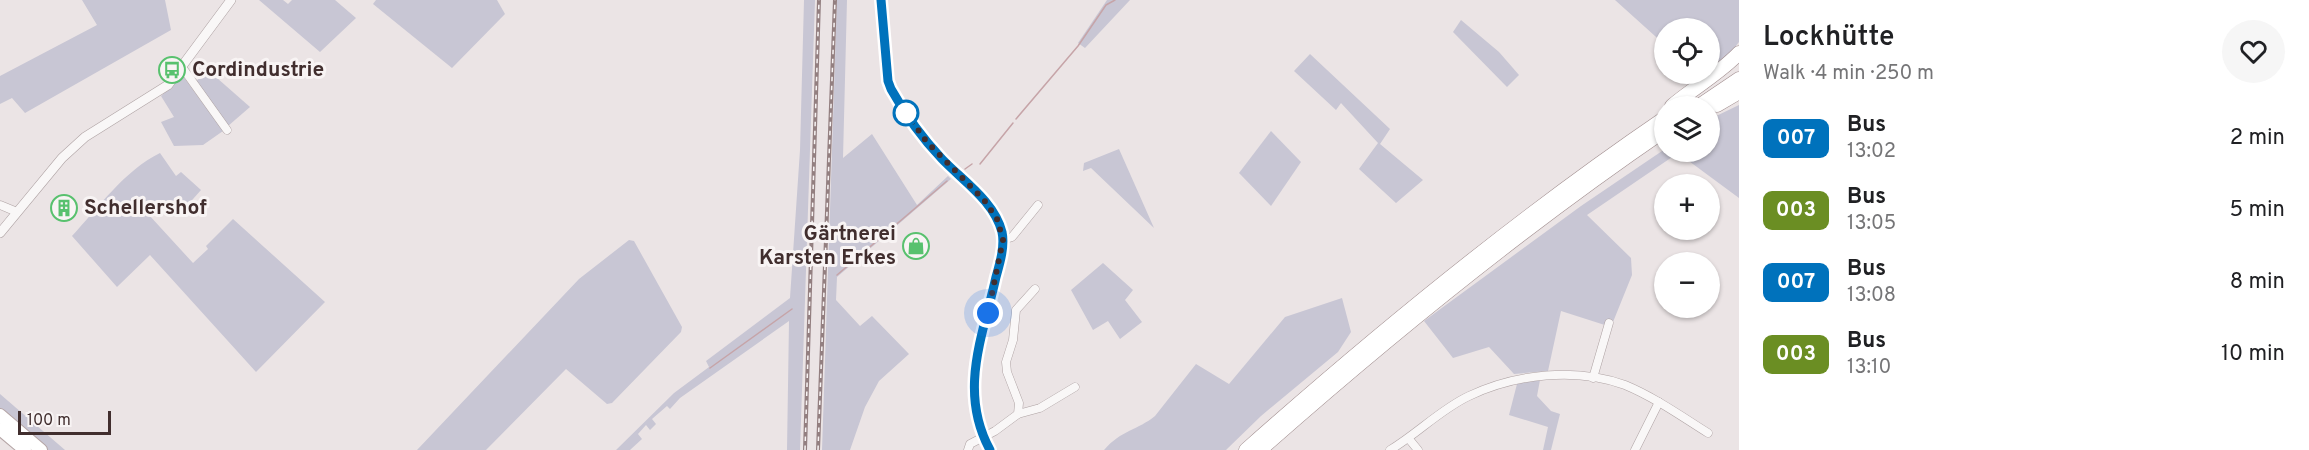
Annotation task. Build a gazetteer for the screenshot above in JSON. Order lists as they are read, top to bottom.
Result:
{
  "places": {
    "bus stop": ["Cordindustrie"],
    "building": ["Schellershof"],
    "shop": ["Gärtnerei Karsten Erkes"]
  },
  "lines": ["bus line 007"],
  "scale_bar": "100 m",
  "page": {
    "heading": ["Lockhütte", "Walk · 4 min · 250 m"],
    "map_buttons": ["+", "−"],
    "list": [
      {
        "mark": "007",
        "name": "Bus",
        "note": "13:02",
        "value": "2 min"
      },
      {
        "mark": "003",
        "name": "Bus",
        "note": "13:05",
        "value": "5 min"
      },
      {
        "mark": "007",
        "name": "Bus",
        "note": "13:08",
        "value": "8 min"
      },
      {
        "mark": "003",
        "name": "Bus",
        "note": "13:10",
        "value": "10 min"
      }
    ],
    "scale": "100 m"
  }
}
